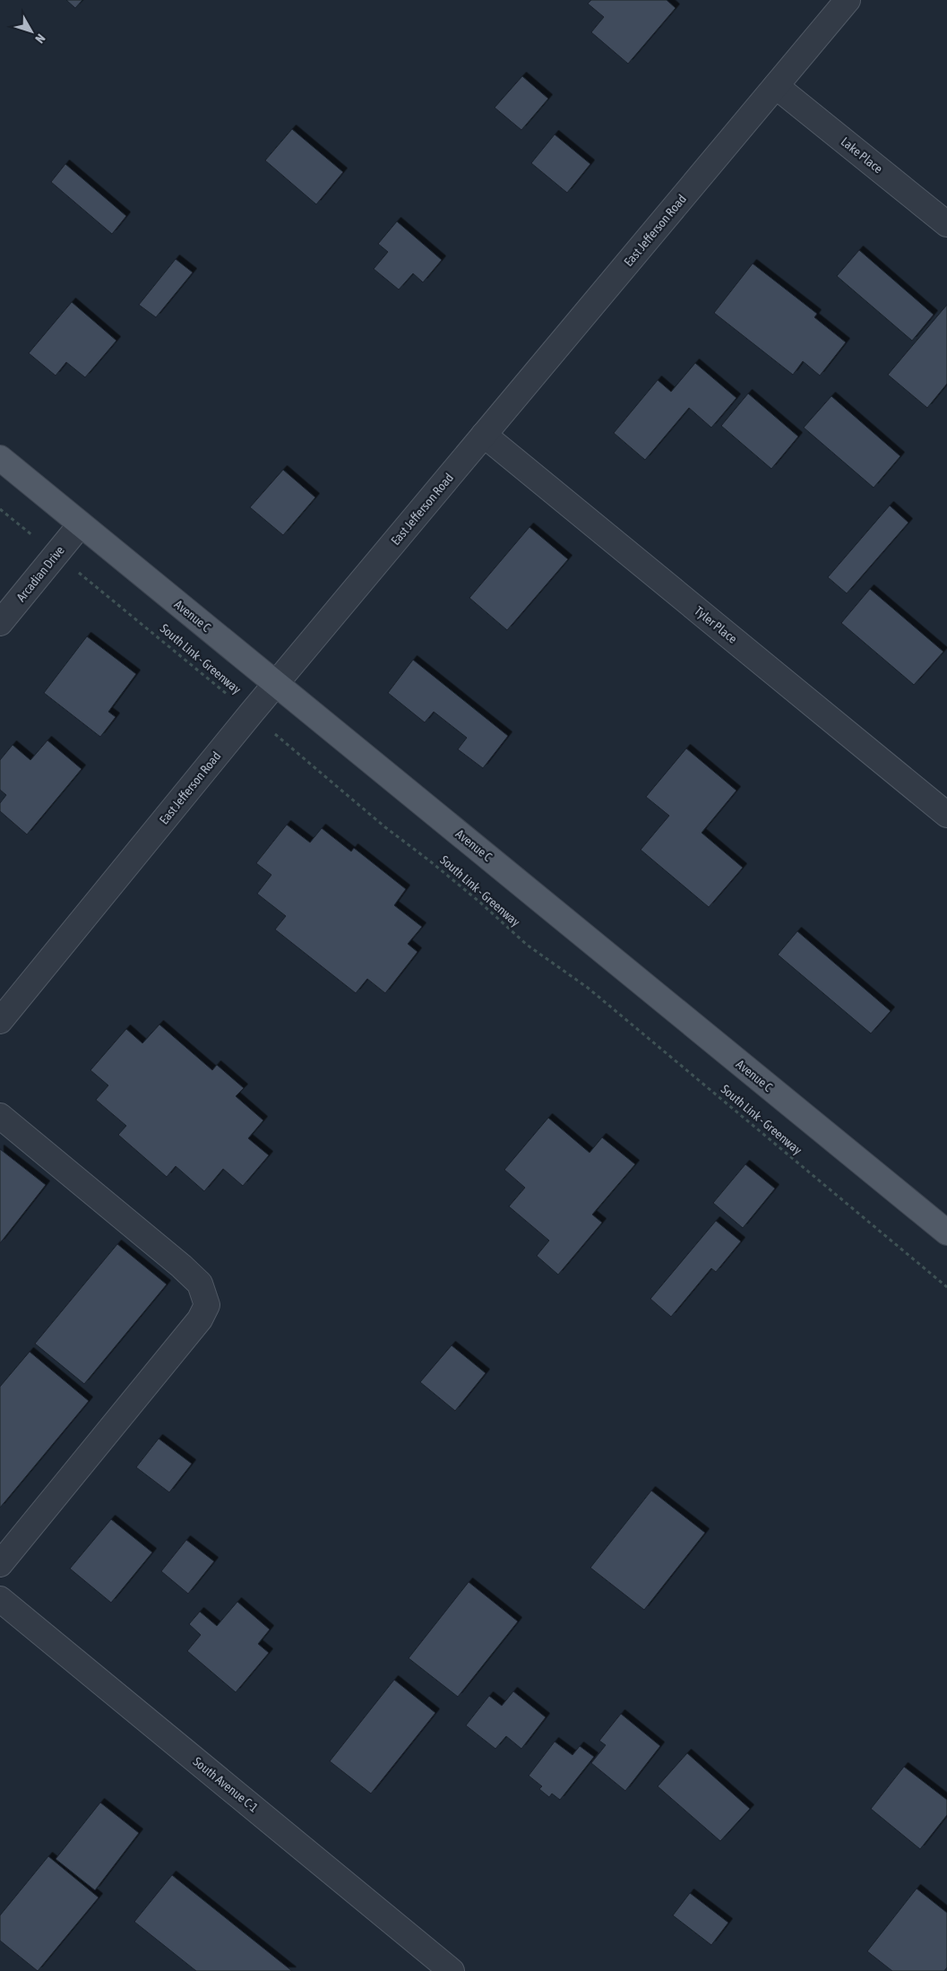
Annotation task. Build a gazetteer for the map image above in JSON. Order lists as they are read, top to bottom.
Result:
{
  "streets": {
    "main road": ["Avenue C"],
    "street": [
      "Lake Place",
      "East Jefferson Road",
      "Arcadian Drive",
      "Tyler Place",
      "South Avenue C-1"
    ],
    "path": ["South Link - Greenway"]
  },
  "crossings": [
    ["Lake Place", "East Jefferson Road"],
    ["East Jefferson Road", "Avenue C"],
    ["East Jefferson Road", "Tyler Place"],
    ["East Jefferson Road", "South Link - Greenway"],
    ["Arcadian Drive", "Avenue C"],
    ["Arcadian Drive", "South Link - Greenway"]
  ],
  "north": "bottom right"
}
